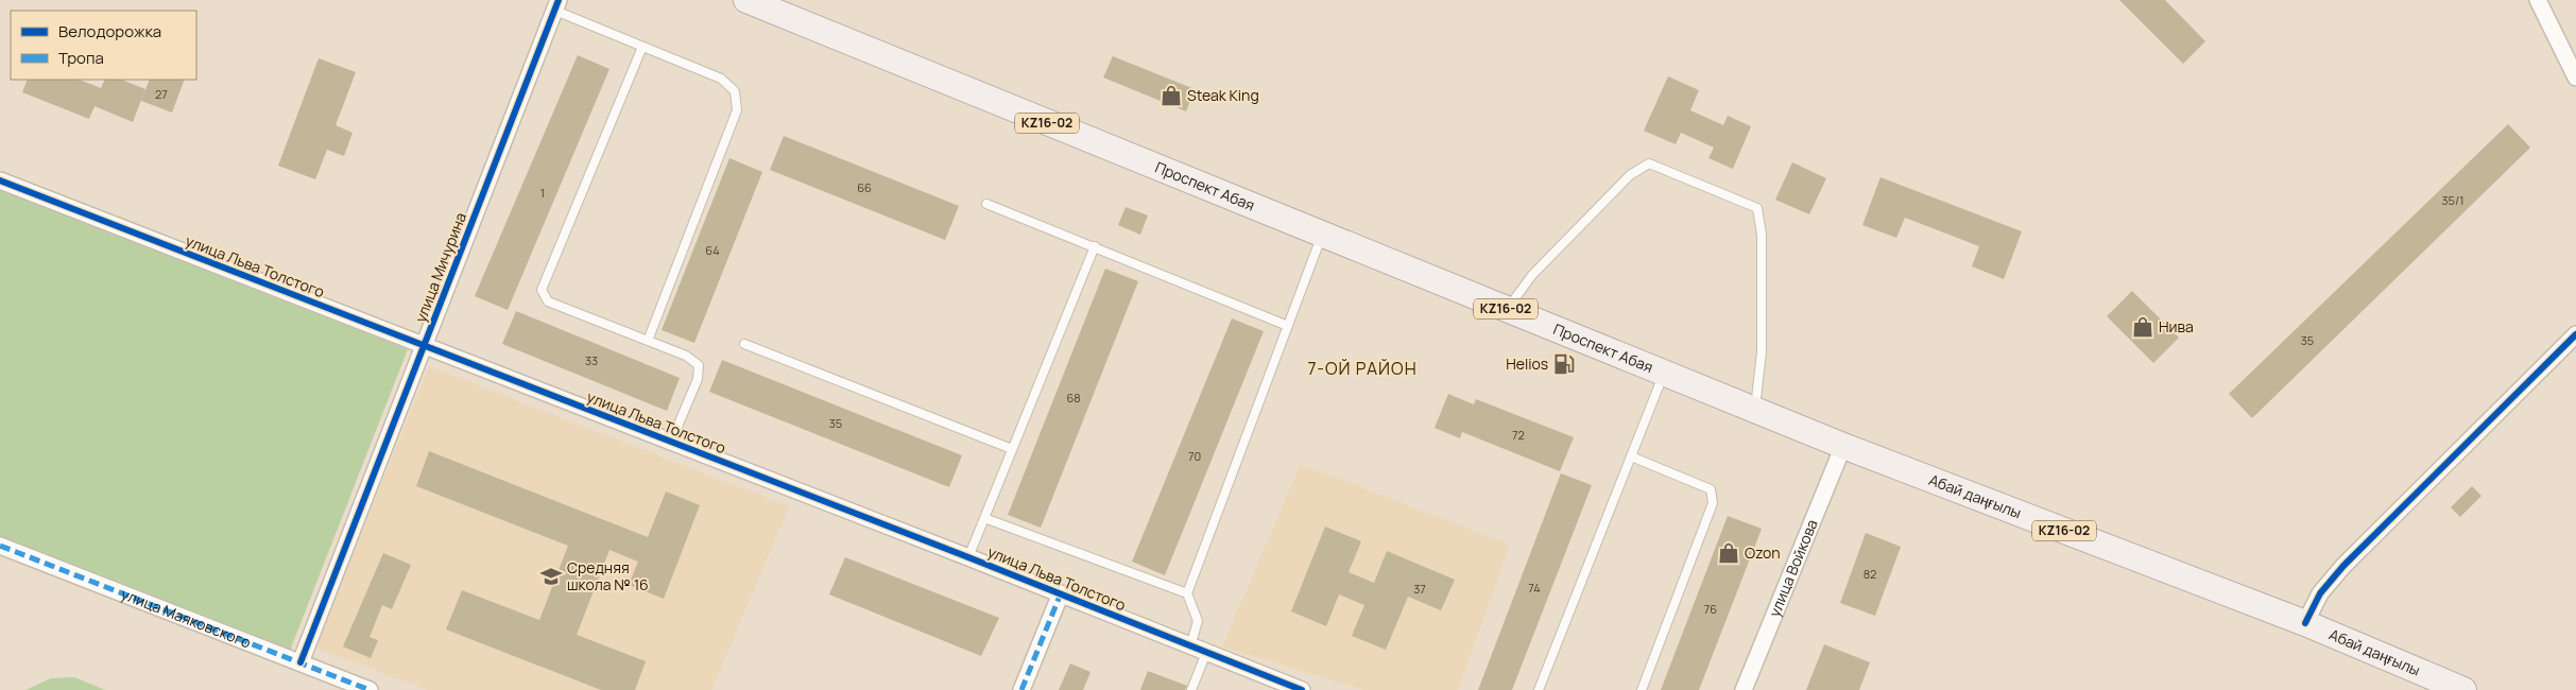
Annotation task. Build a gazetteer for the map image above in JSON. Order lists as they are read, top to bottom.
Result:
{
  "streets": {
    "main road": ["KZ16-02", "Проспект Абая", "Абай даңғылы"],
    "street": [
      "улица Льва Толстого",
      "улица Мичурина",
      "улица Войкова",
      "улица Маяковского"
    ]
  },
  "crossings": [
    ["Проспект Абая", "Абай даңғылы"],
    ["улица Льва Толстого", "улица Мичурина"],
    ["улица Мичурина", "улица Маяковского"],
    ["Абай даңғылы", "улица Войкова"]
  ],
  "districts": ["7-ОЙ РАЙОН"],
  "places": {
    "shop": ["Steak King", "Нива", "Ozon"],
    "fuel station": ["Helios"],
    "school or university": ["Средняя школа № 16"]
  },
  "house_numbers": [
    "27",
    "66",
    "1",
    "35/1",
    "64",
    "35",
    "33",
    "68",
    "35",
    "72",
    "70",
    "82",
    "74",
    "37",
    "76"
  ],
  "legend": ["Велодорожка", "Тропа"]
}
